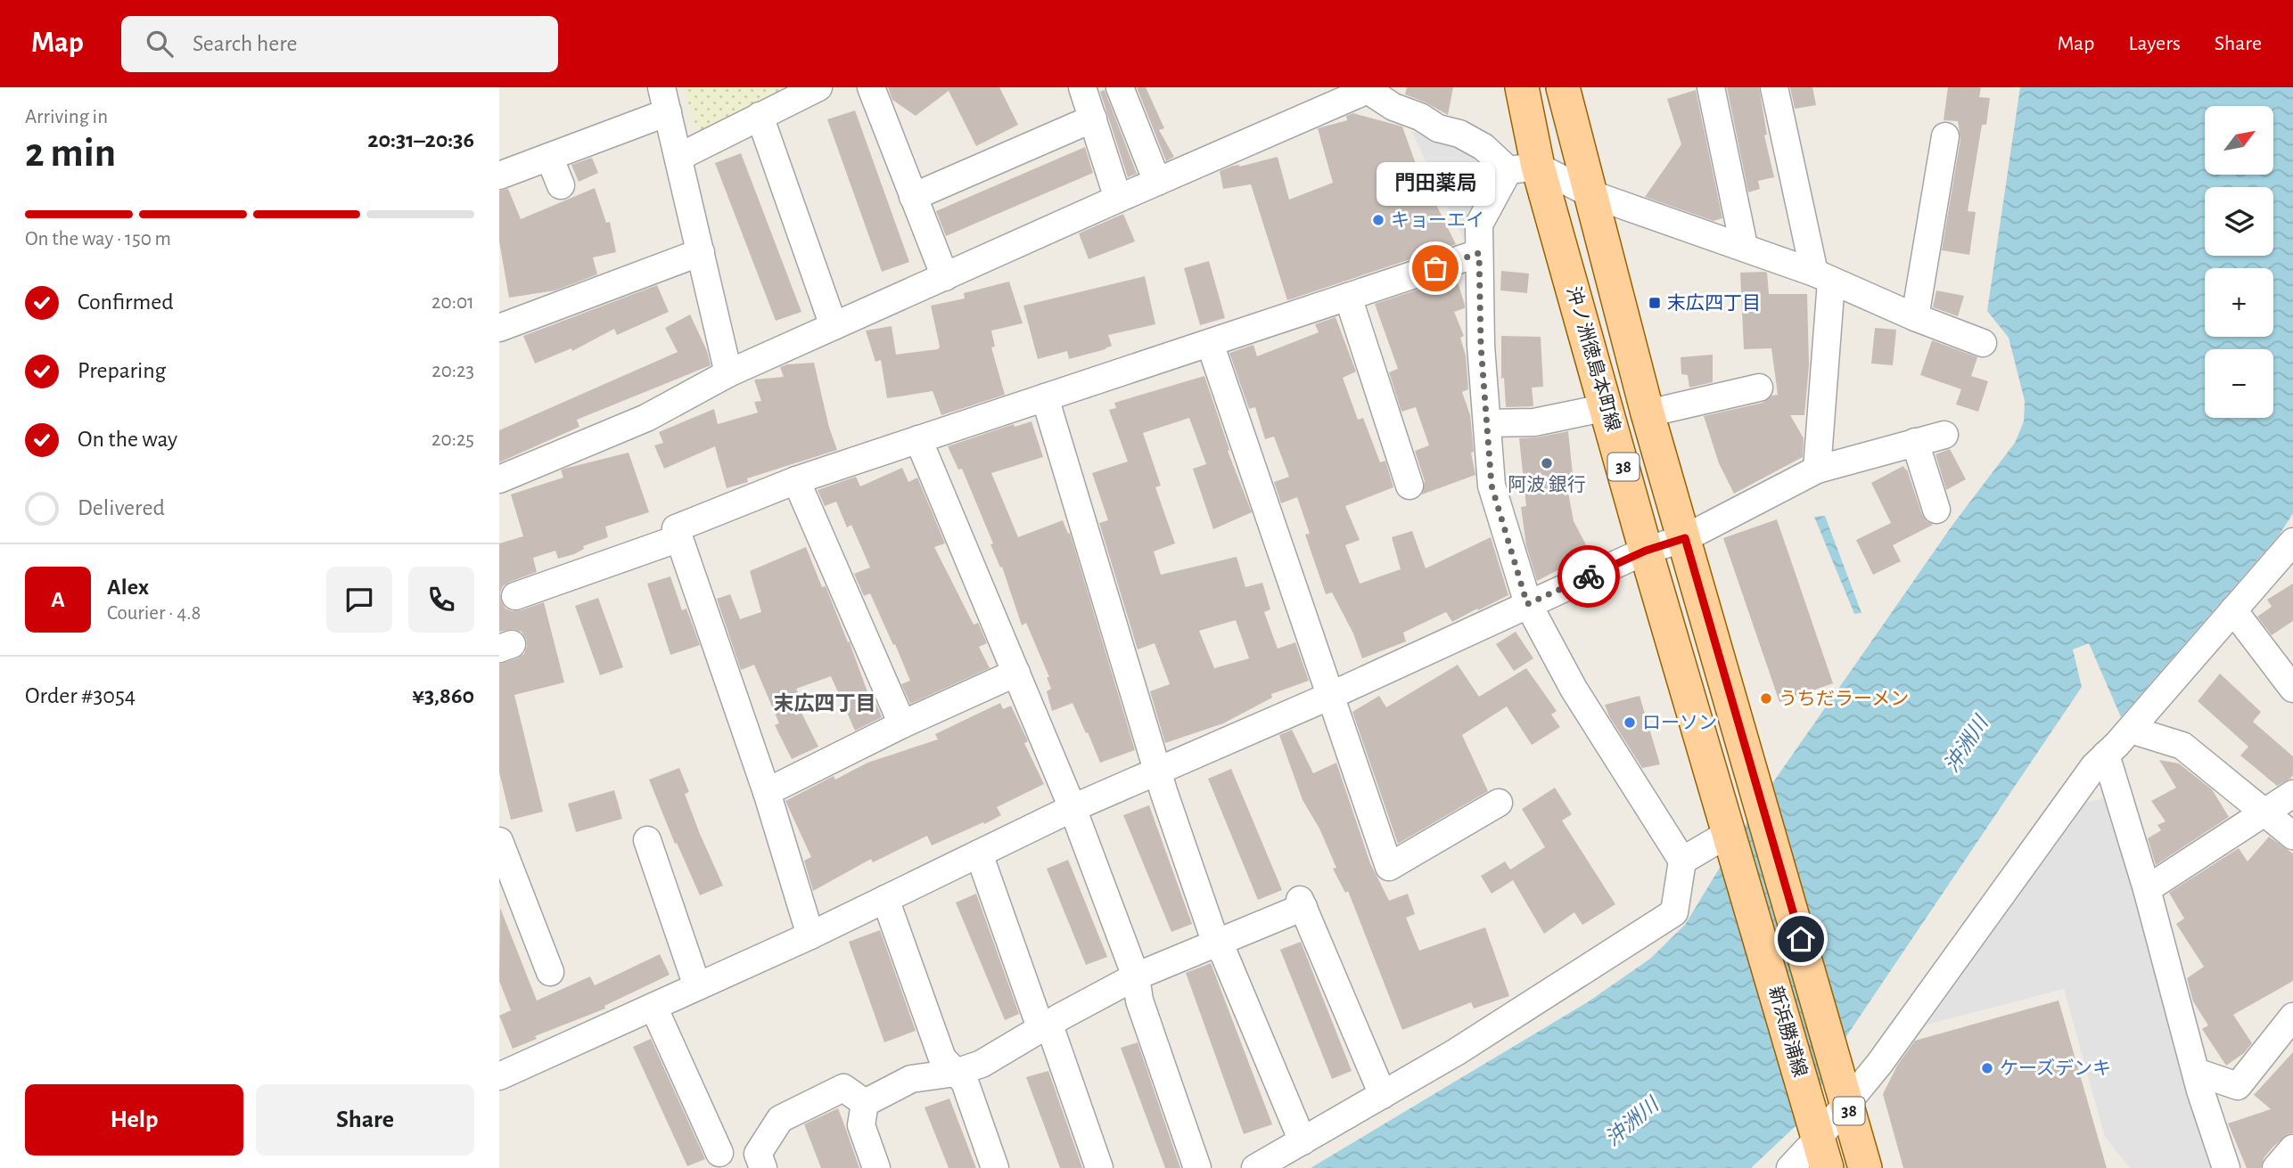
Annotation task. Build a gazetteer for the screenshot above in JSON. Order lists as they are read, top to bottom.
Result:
{
  "streets": {
    "main road": ["沖ノ洲徳島本町線", "38", "新浜勝浦線"]
  },
  "crossings": [
    ["沖ノ洲徳島本町線", "新浜勝浦線"],
    ["38", "新浜勝浦線"]
  ],
  "districts": ["末広四丁目"],
  "water": ["沖洲川"],
  "places": {
    "other": [
      "キョーエイ",
      "門田薬局",
      "阿波 銀行",
      "うちだラーメン",
      "ローソン",
      "ケーズデンキ"
    ],
    "transit": ["末広四丁目"]
  },
  "north": "top right",
  "page": {
    "header": "Map",
    "search": "Search here",
    "nav": ["Map", "Layers", "Share"],
    "heading": ["2 min", "Arriving in", "20:31–20:36"],
    "panel": [
      "Alex",
      "Courier · 4.8",
      "Order #3054",
      "¥3,860"
    ],
    "map_buttons": ["+", "−"],
    "bubble": "門田薬局",
    "bar": "On the way · 150 m",
    "list": [
      ["Confirmed", "20:01"],
      ["Preparing", "20:23"],
      ["On the way", "20:25"],
      "Delivered"
    ],
    "round": "A",
    "buttons": ["Help", "Share"]
  }
}
